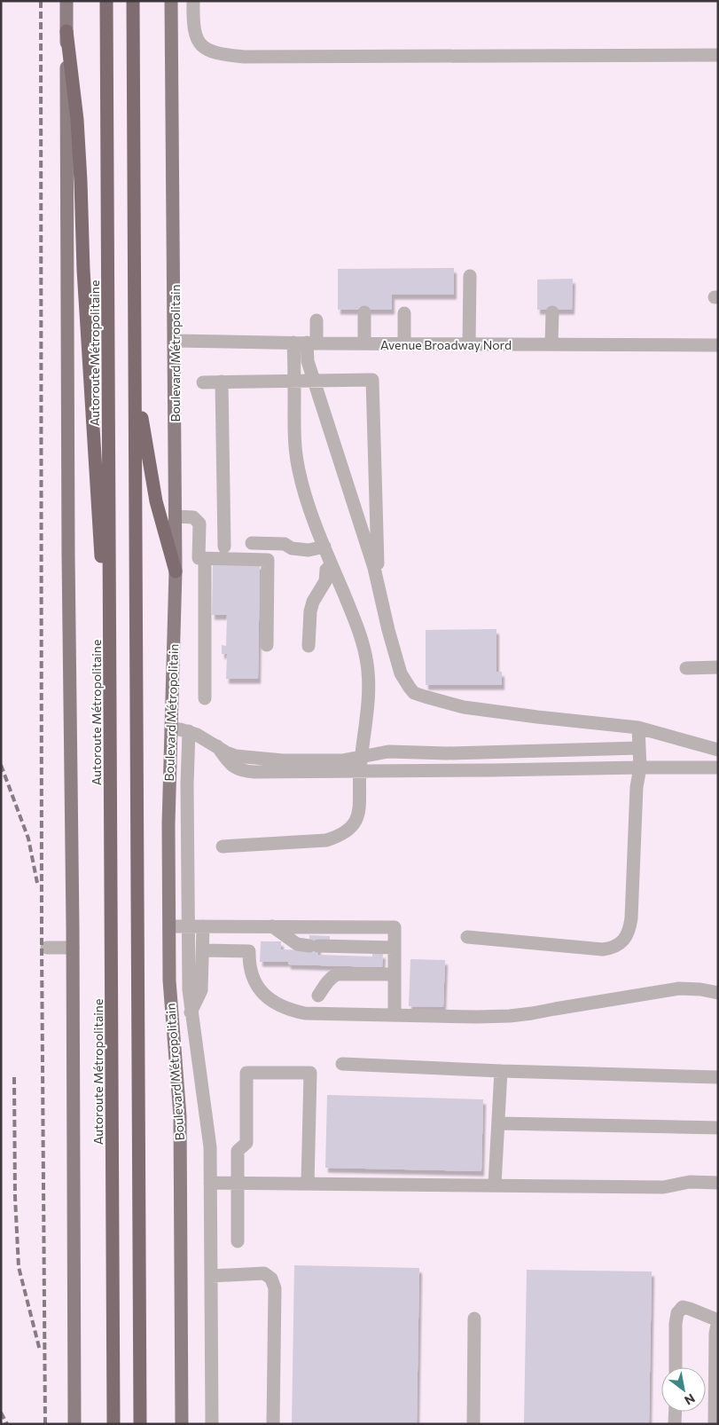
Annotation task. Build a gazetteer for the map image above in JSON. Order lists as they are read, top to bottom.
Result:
{
  "streets": {
    "highway": ["Autoroute Métropolitaine"],
    "main road": ["Boulevard Métropolitain"],
    "street": ["Avenue Broadway Nord"]
  },
  "crossings": [
    ["Avenue Broadway Nord", "Boulevard Métropolitain"]
  ],
  "north": "bottom right"
}
